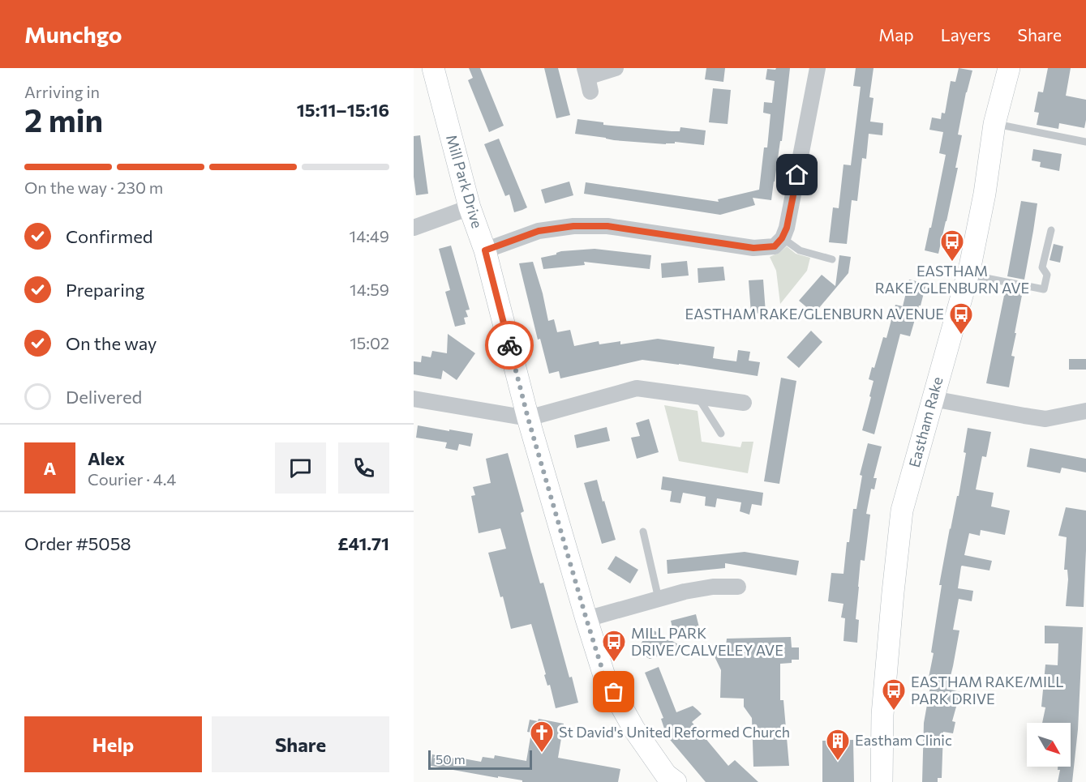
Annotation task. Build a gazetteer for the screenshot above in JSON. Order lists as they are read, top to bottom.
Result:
{
  "streets": {
    "street": ["Mill Park Drive", "Eastham Rake"]
  },
  "places": {
    "bus stop": [
      "EASTHAM RAKE/GLENBURN AVE",
      "EASTHAM RAKE/GLENBURN AVENUE",
      "MILL PARK DRIVE/CALVELEY AVE",
      "EASTHAM RAKE/MILL PARK DRIVE"
    ],
    "church": ["St David's United Reformed Church"],
    "building": ["Eastham Clinic"]
  },
  "scale_bar": "50 m",
  "north": "bottom right",
  "page": {
    "header": "Munchgo",
    "nav": ["Map", "Layers", "Share"],
    "heading": ["2 min", "Arriving in", "15:11–15:16"],
    "panel": [
      "Alex",
      "Courier · 4.4",
      "Order #5058",
      "£41.71"
    ],
    "bar": "On the way · 230 m",
    "list": [
      ["Confirmed", "14:49"],
      ["Preparing", "14:59"],
      ["On the way", "15:02"],
      "Delivered"
    ],
    "round": "A",
    "buttons": ["Help", "Share"],
    "scale": "50 m"
  }
}
